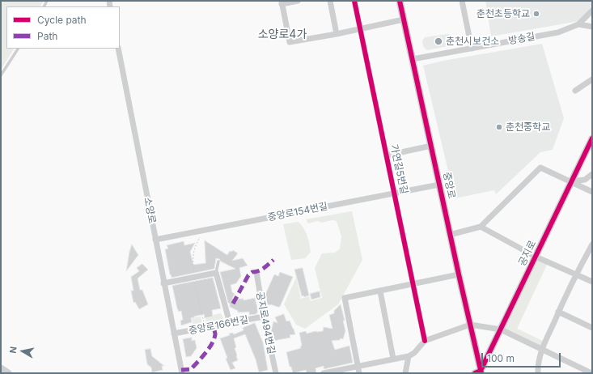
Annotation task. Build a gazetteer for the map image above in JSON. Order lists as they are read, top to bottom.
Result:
{
  "streets": {
    "street": [
      "방송길",
      "가연길5번길",
      "중앙로",
      "소양로",
      "중앙로154번길",
      "공지로",
      "공지로494번길",
      "중앙로166번길"
    ]
  },
  "crossings": [
    ["방송길", "중앙로"],
    ["가연길5번길", "중앙로"],
    ["가연길5번길", "중앙로154번길"],
    ["중앙로", "중앙로154번길"],
    ["중앙로", "공지로"],
    ["소양로", "중앙로154번길"],
    ["소양로", "중앙로166번길"],
    ["공지로494번길", "중앙로166번길"]
  ],
  "districts": ["소양로4가"],
  "places": ["춘천초등학교", "춘천시보건소", "춘천중학교"],
  "legend": ["Cycle path", "Path"],
  "scale_bar": "100 m",
  "north": "left"
}
